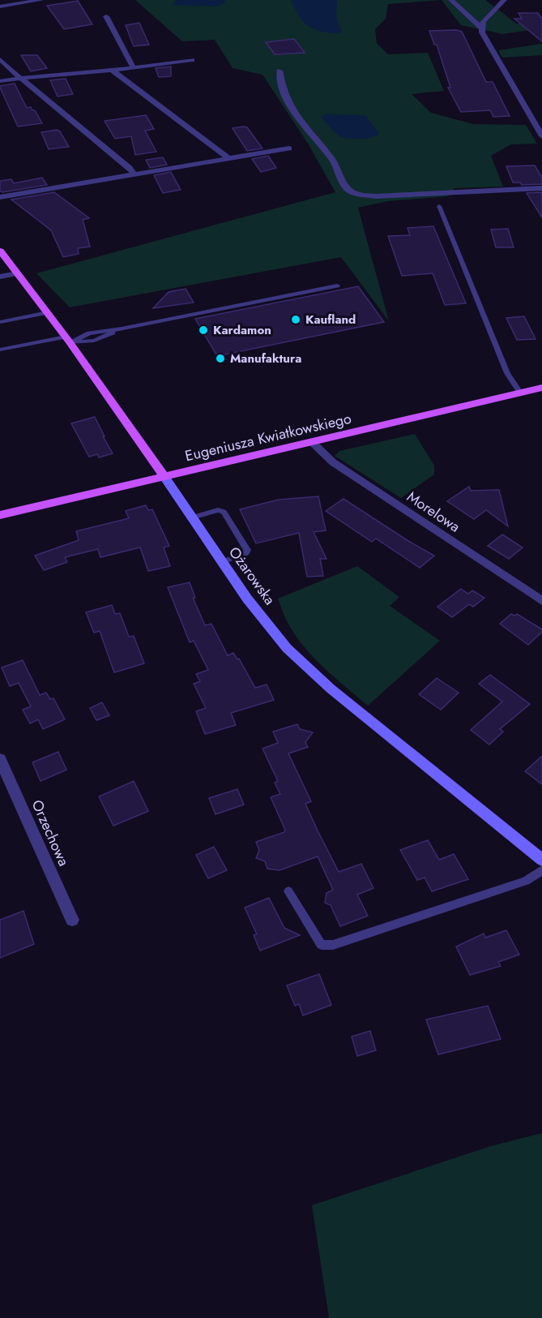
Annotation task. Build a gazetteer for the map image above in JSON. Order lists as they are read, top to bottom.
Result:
{
  "streets": {
    "main road": ["Eugeniusza Kwiatkowskiego", "Ożarowska"],
    "street": ["Morelowa", "Orzechowa"]
  },
  "crossings": [
    ["Eugeniusza Kwiatkowskiego", "Morelowa"],
    ["Eugeniusza Kwiatkowskiego", "Ożarowska"]
  ],
  "places": ["Kaufland", "Kardamon", "Manufaktura"]
}
